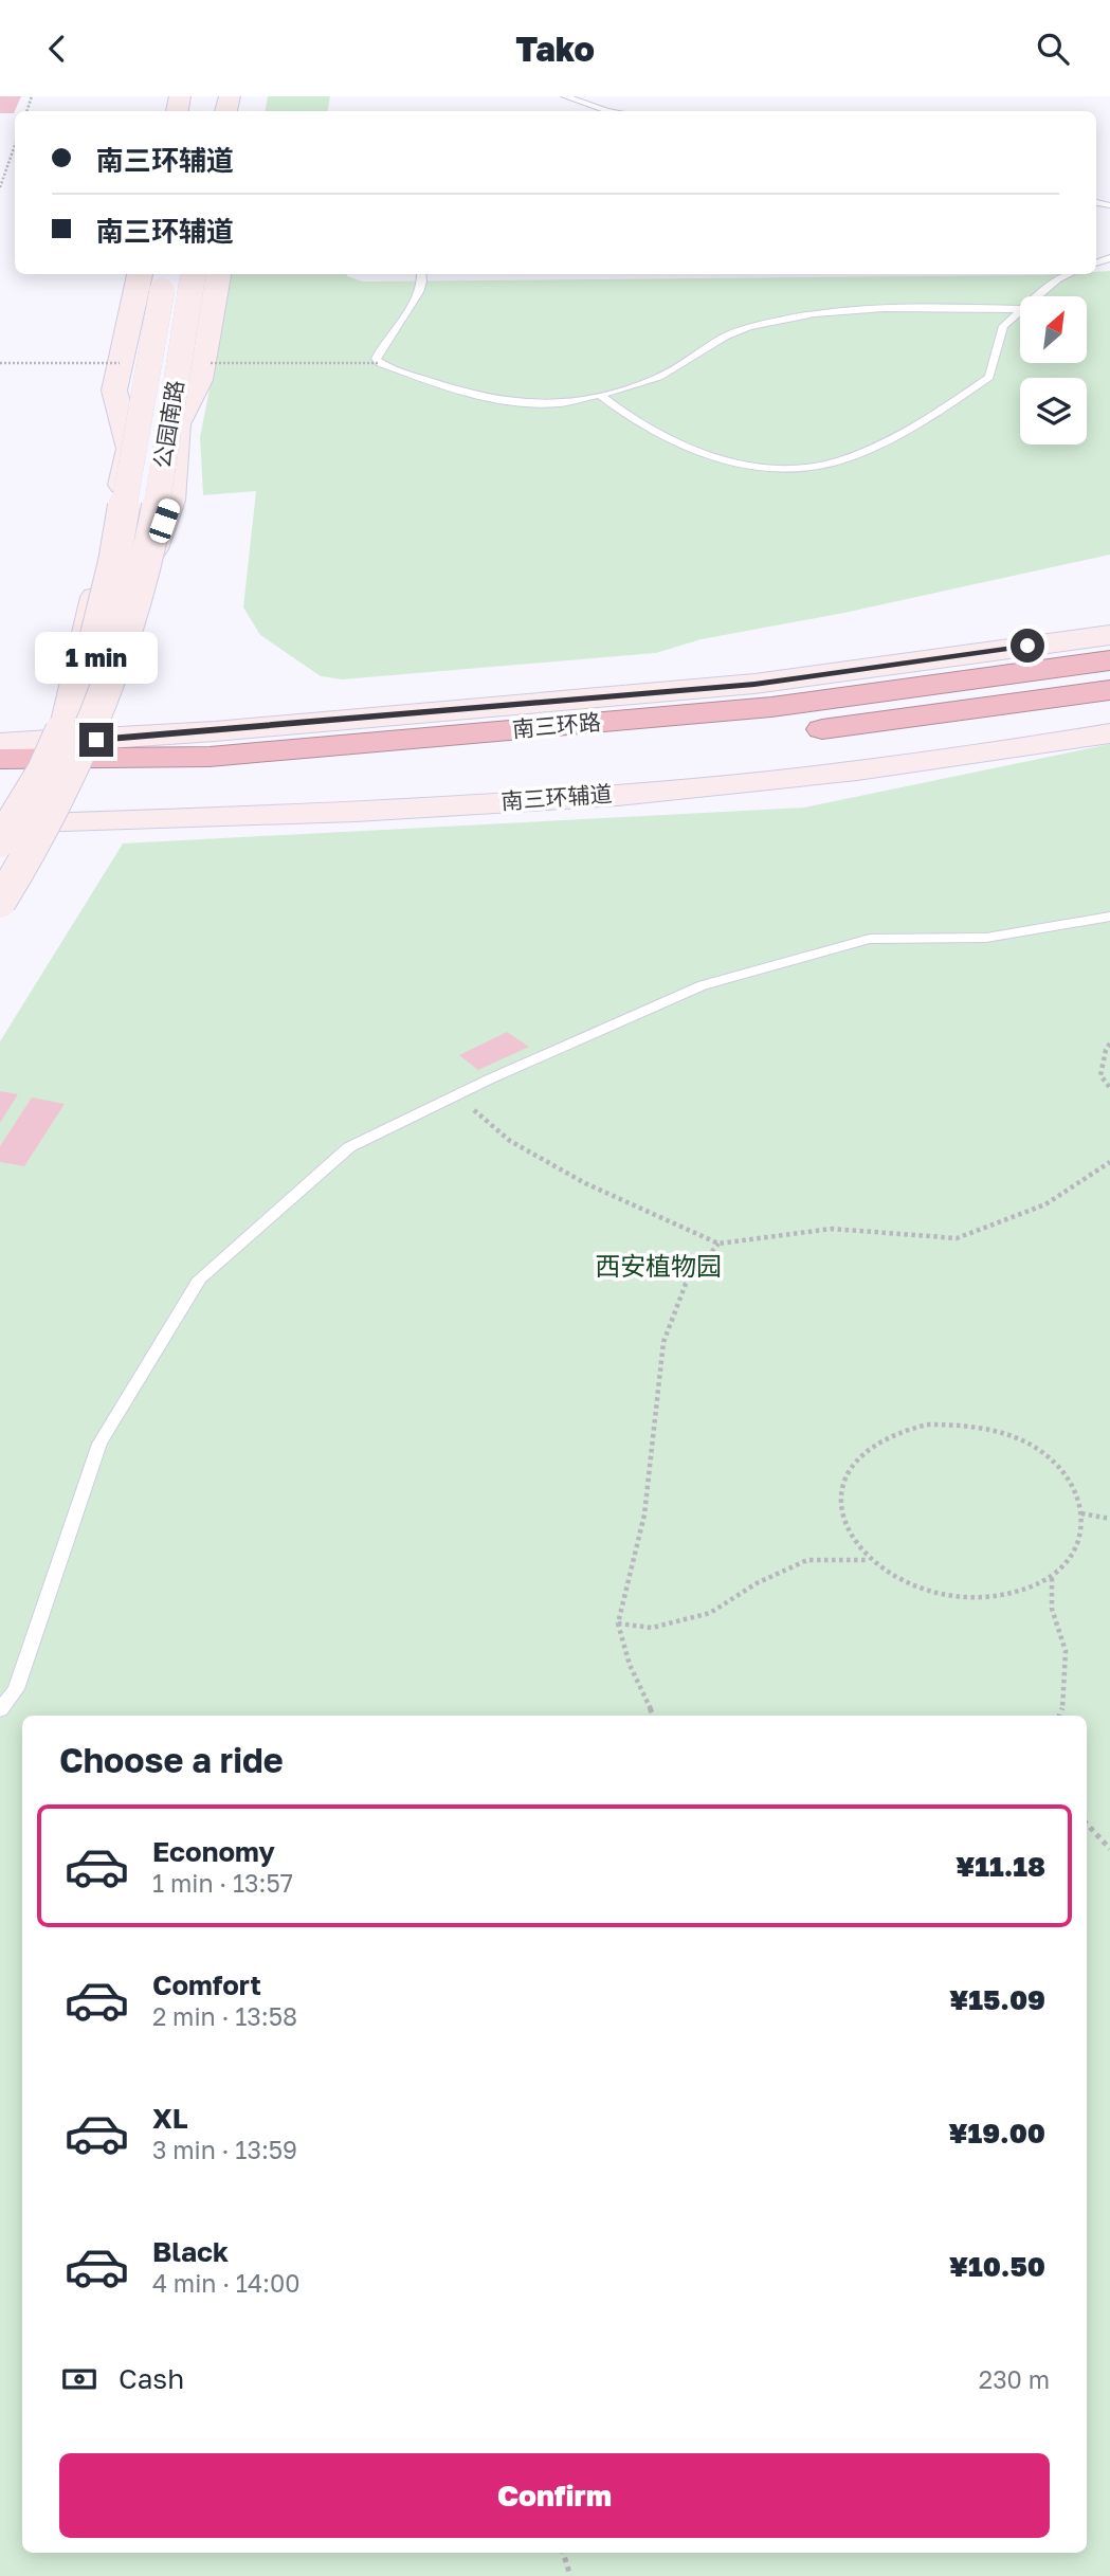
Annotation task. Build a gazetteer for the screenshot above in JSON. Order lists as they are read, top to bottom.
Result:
{
  "streets": {
    "highway": ["南三环路"],
    "main road": ["公园南路", "南三环辅道"]
  },
  "parks": ["西安植物园"],
  "north": "top right",
  "page": {
    "header": "Tako",
    "banner": ["南三环辅道", "南三环辅道"],
    "bubble": "1 min",
    "heading": "Choose a ride",
    "list": [
      {
        "name": "Economy",
        "note": "1 min · 13:57",
        "value": "¥11.18"
      },
      {
        "name": "Comfort",
        "note": "2 min · 13:58",
        "value": "¥15.09"
      },
      {
        "name": "XL",
        "note": "3 min · 13:59",
        "value": "¥19.00"
      },
      {
        "name": "Black",
        "note": "4 min · 14:00",
        "value": "¥10.50"
      }
    ],
    "pay": ["Cash", "230 m"],
    "buttons": "Confirm"
  }
}
